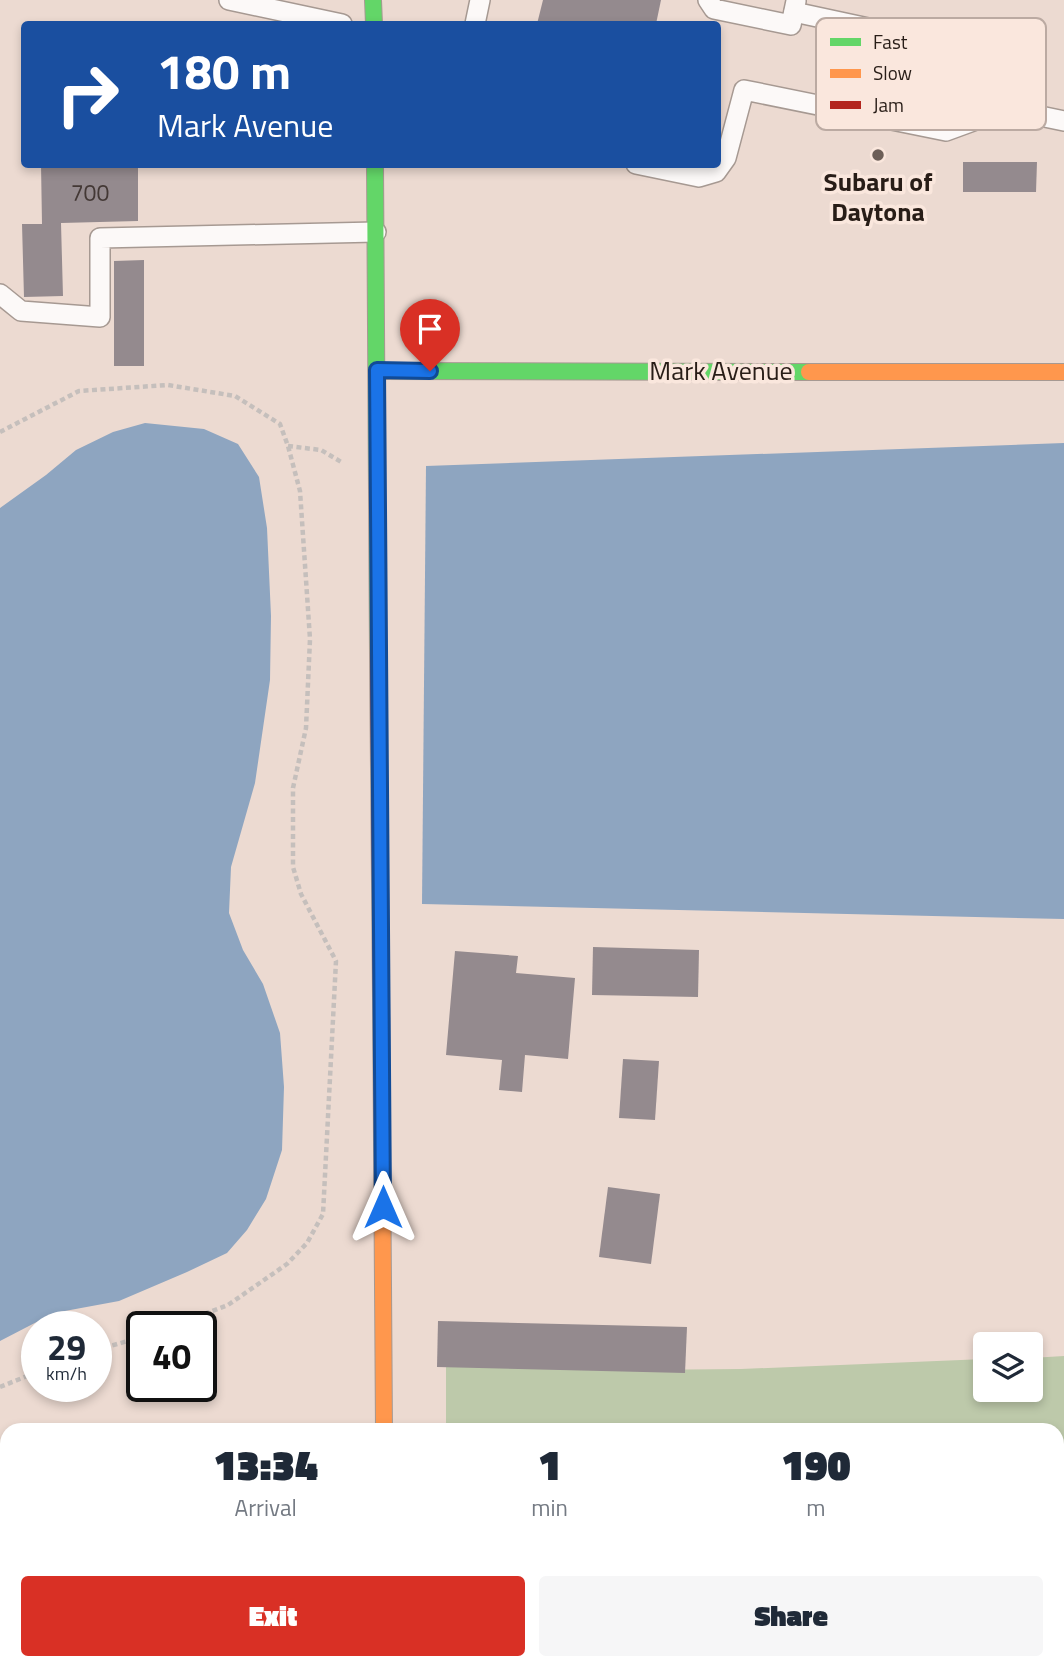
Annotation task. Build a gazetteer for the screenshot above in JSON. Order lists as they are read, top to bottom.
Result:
{
  "streets": {
    "street": ["Mark Avenue"]
  },
  "places": ["Subaru of Daytona"],
  "house_numbers": ["700"],
  "legend": ["Fast", "Slow", "Jam"],
  "page": {
    "turn": ["180 m", "Mark Avenue"],
    "speed": "29 km/h",
    "limit": "40",
    "eta": [
      "13:34",
      "Arrival",
      "1",
      "min",
      "190",
      "m"
    ],
    "buttons": ["Exit", "Share"]
  }
}
